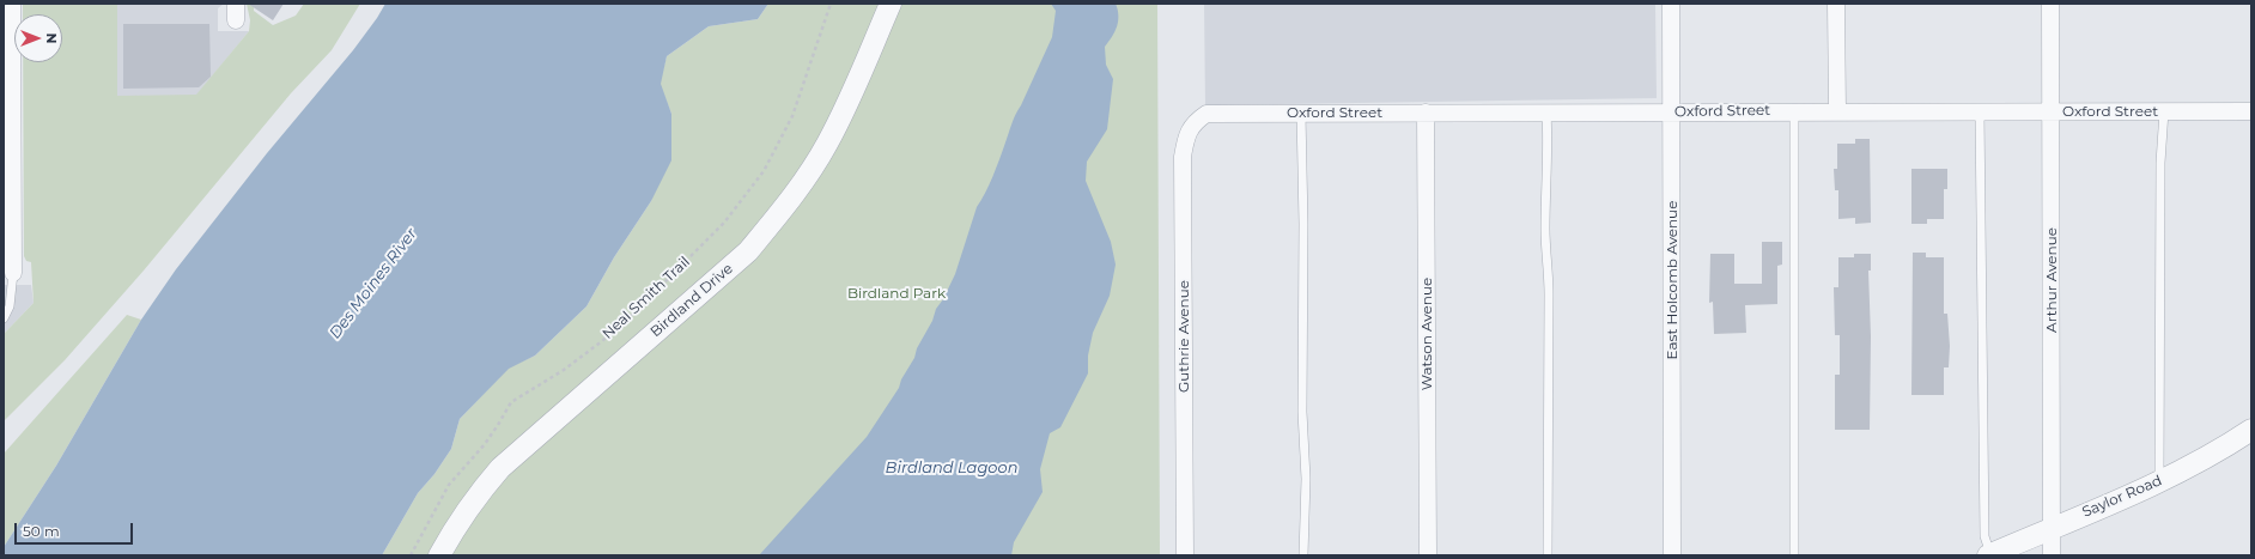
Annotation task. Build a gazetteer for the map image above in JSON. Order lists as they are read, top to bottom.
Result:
{
  "streets": {
    "street": [
      "Oxford Street",
      "East Holcomb Avenue",
      "Arthur Avenue",
      "Birdland Drive",
      "Watson Avenue",
      "Guthrie Avenue",
      "Saylor Road"
    ],
    "path": ["Neal Smith Trail"]
  },
  "crossings": [
    ["Oxford Street", "East Holcomb Avenue"],
    ["Oxford Street", "Arthur Avenue"],
    ["Oxford Street", "Watson Avenue"],
    ["Oxford Street", "Guthrie Avenue"],
    ["Arthur Avenue", "Saylor Road"]
  ],
  "water": ["Des Moines River", "Birdland Lagoon"],
  "parks": ["Birdland Park"],
  "scale_bar": "50 m",
  "north": "right"
}
